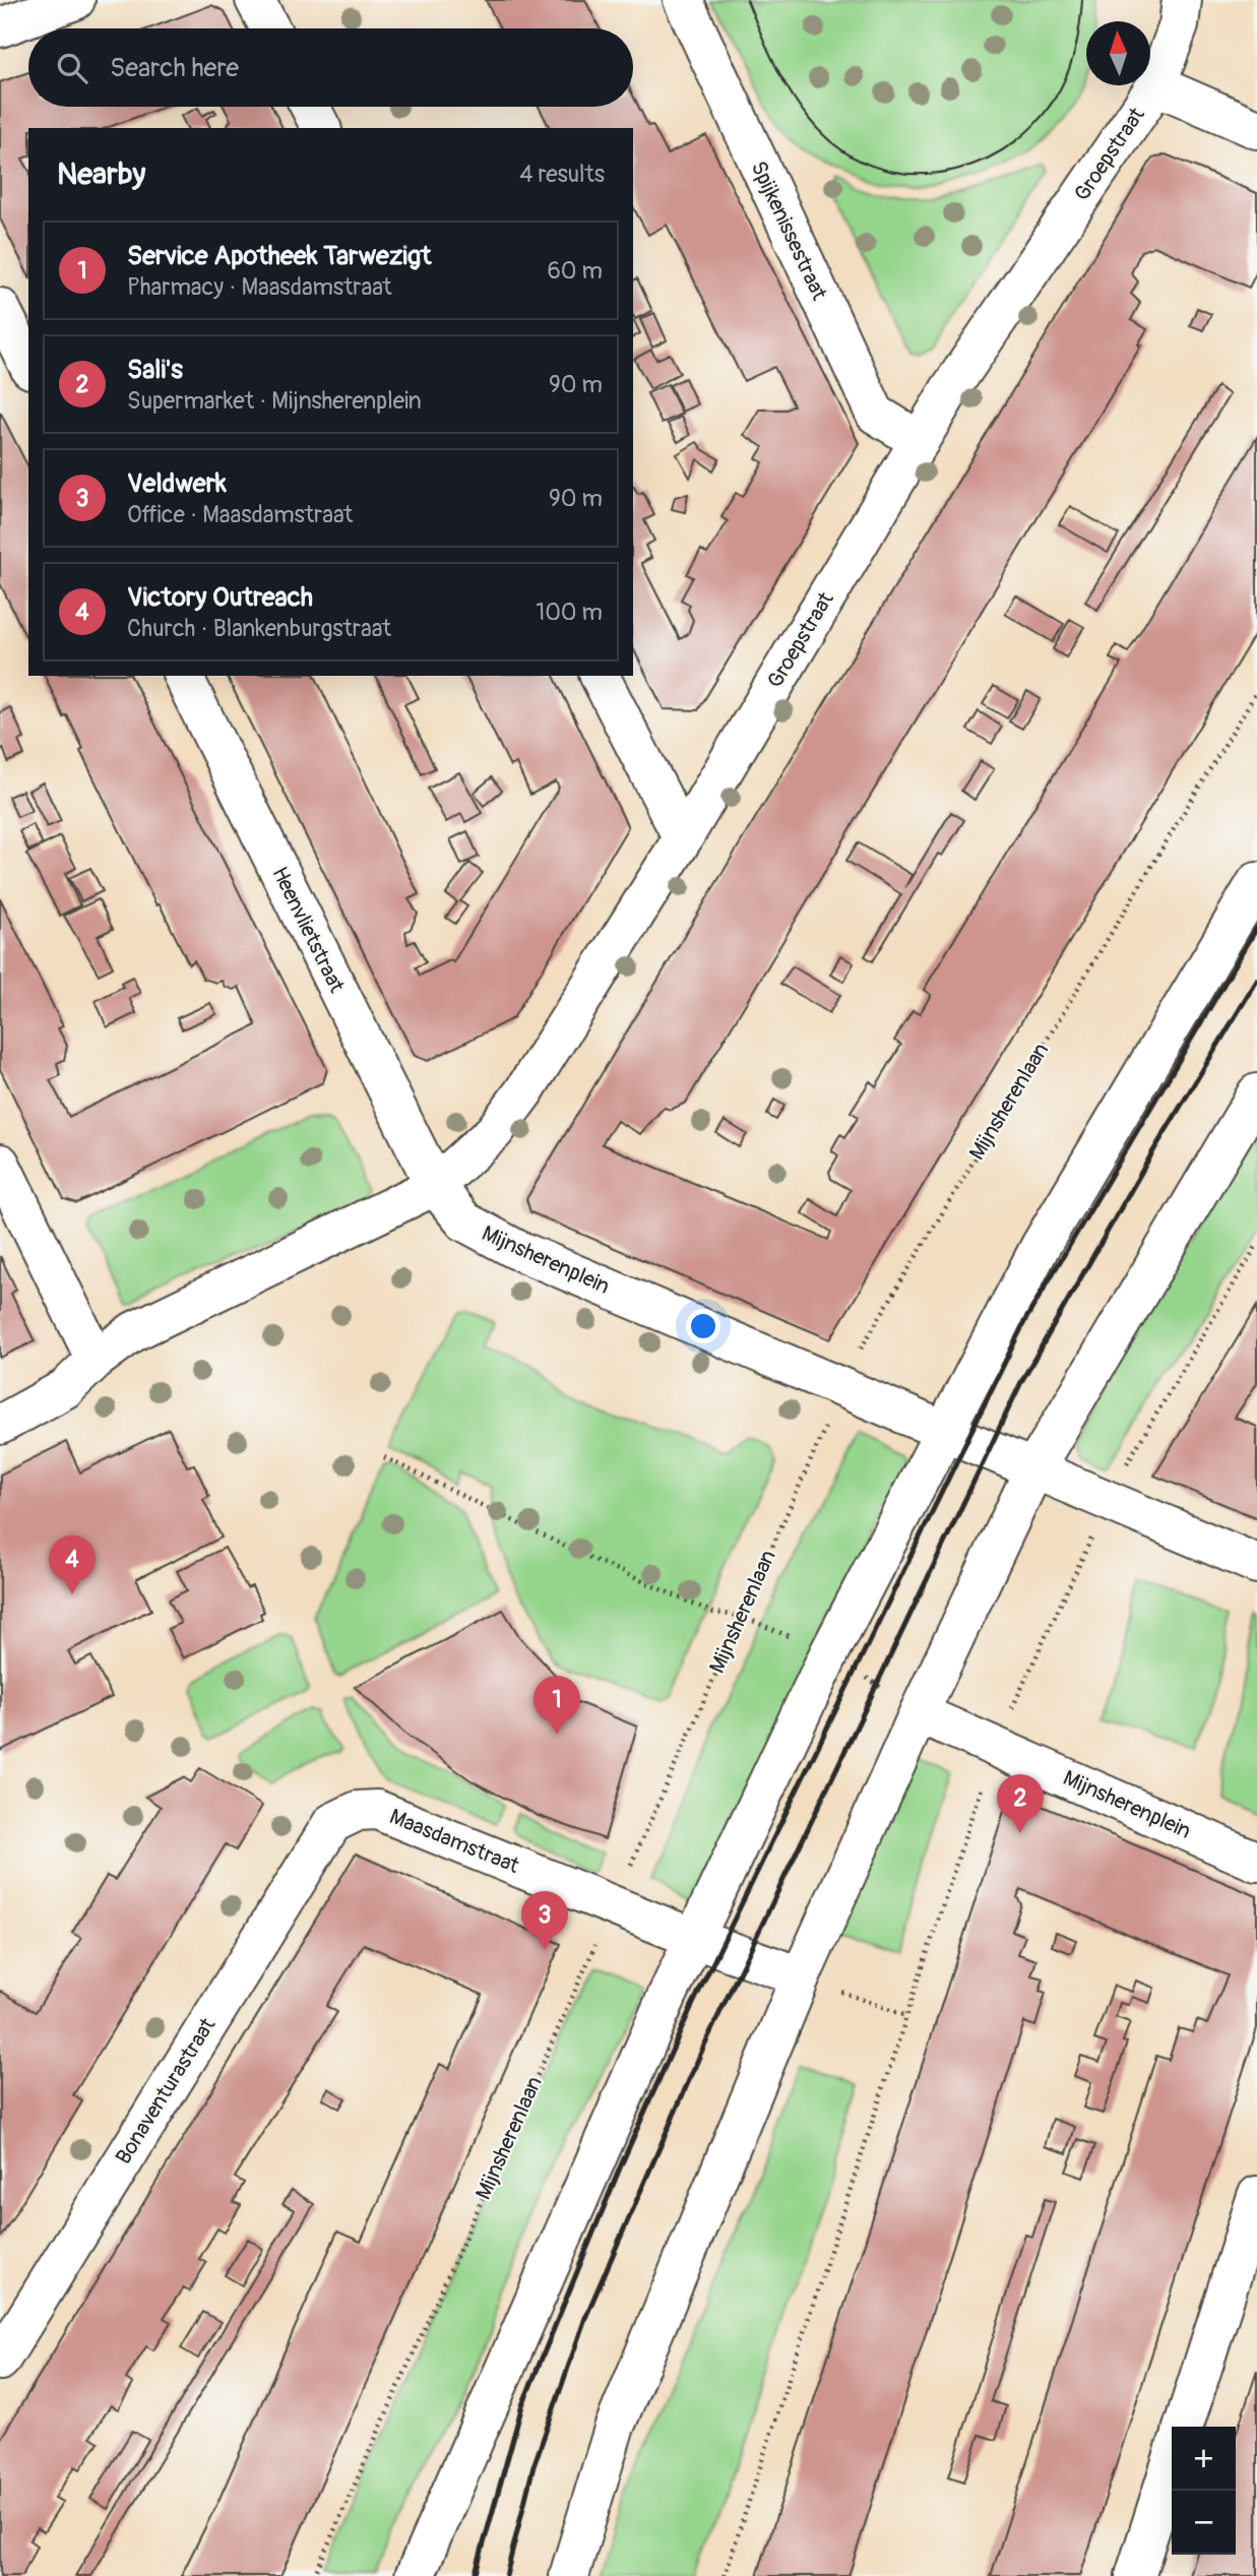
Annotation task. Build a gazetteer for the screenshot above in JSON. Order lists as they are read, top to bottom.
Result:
{
  "streets": {
    "street": [
      "Groepstraat",
      "Spijkenissestraat",
      "Heenvlietstraat",
      "Mijnsherenplein",
      "Maasdamstraat",
      "Bonaventurastraat"
    ],
    "path": ["Mijnsherenlaan"]
  },
  "crossings": [
    ["Groepstraat", "Spijkenissestraat"],
    ["Groepstraat", "Heenvlietstraat"],
    ["Groepstraat", "Mijnsherenplein"],
    ["Heenvlietstraat", "Mijnsherenplein"],
    ["Mijnsherenlaan", "Mijnsherenplein"],
    ["Mijnsherenlaan", "Maasdamstraat"],
    ["Maasdamstraat", "Bonaventurastraat"]
  ],
  "north": "top",
  "page": {
    "search": "Search here",
    "heading": ["Nearby", "4 results"],
    "list": [
      {
        "mark": "1",
        "name": "Service Apotheek Tarwezigt",
        "note": "Pharmacy · Maasdamstraat",
        "value": "60 m"
      },
      {
        "mark": "2",
        "name": "Sali's",
        "note": "Supermarket · Mijnsherenplein",
        "value": "90 m"
      },
      {
        "mark": "3",
        "name": "Veldwerk",
        "note": "Office · Maasdamstraat",
        "value": "90 m"
      },
      {
        "mark": "4",
        "name": "Victory Outreach",
        "note": "Church · Blankenburgstraat",
        "value": "100 m"
      }
    ],
    "pins": [
      "4",
      "1",
      "2",
      "3"
    ],
    "map_buttons": ["+", "−"]
  }
}
